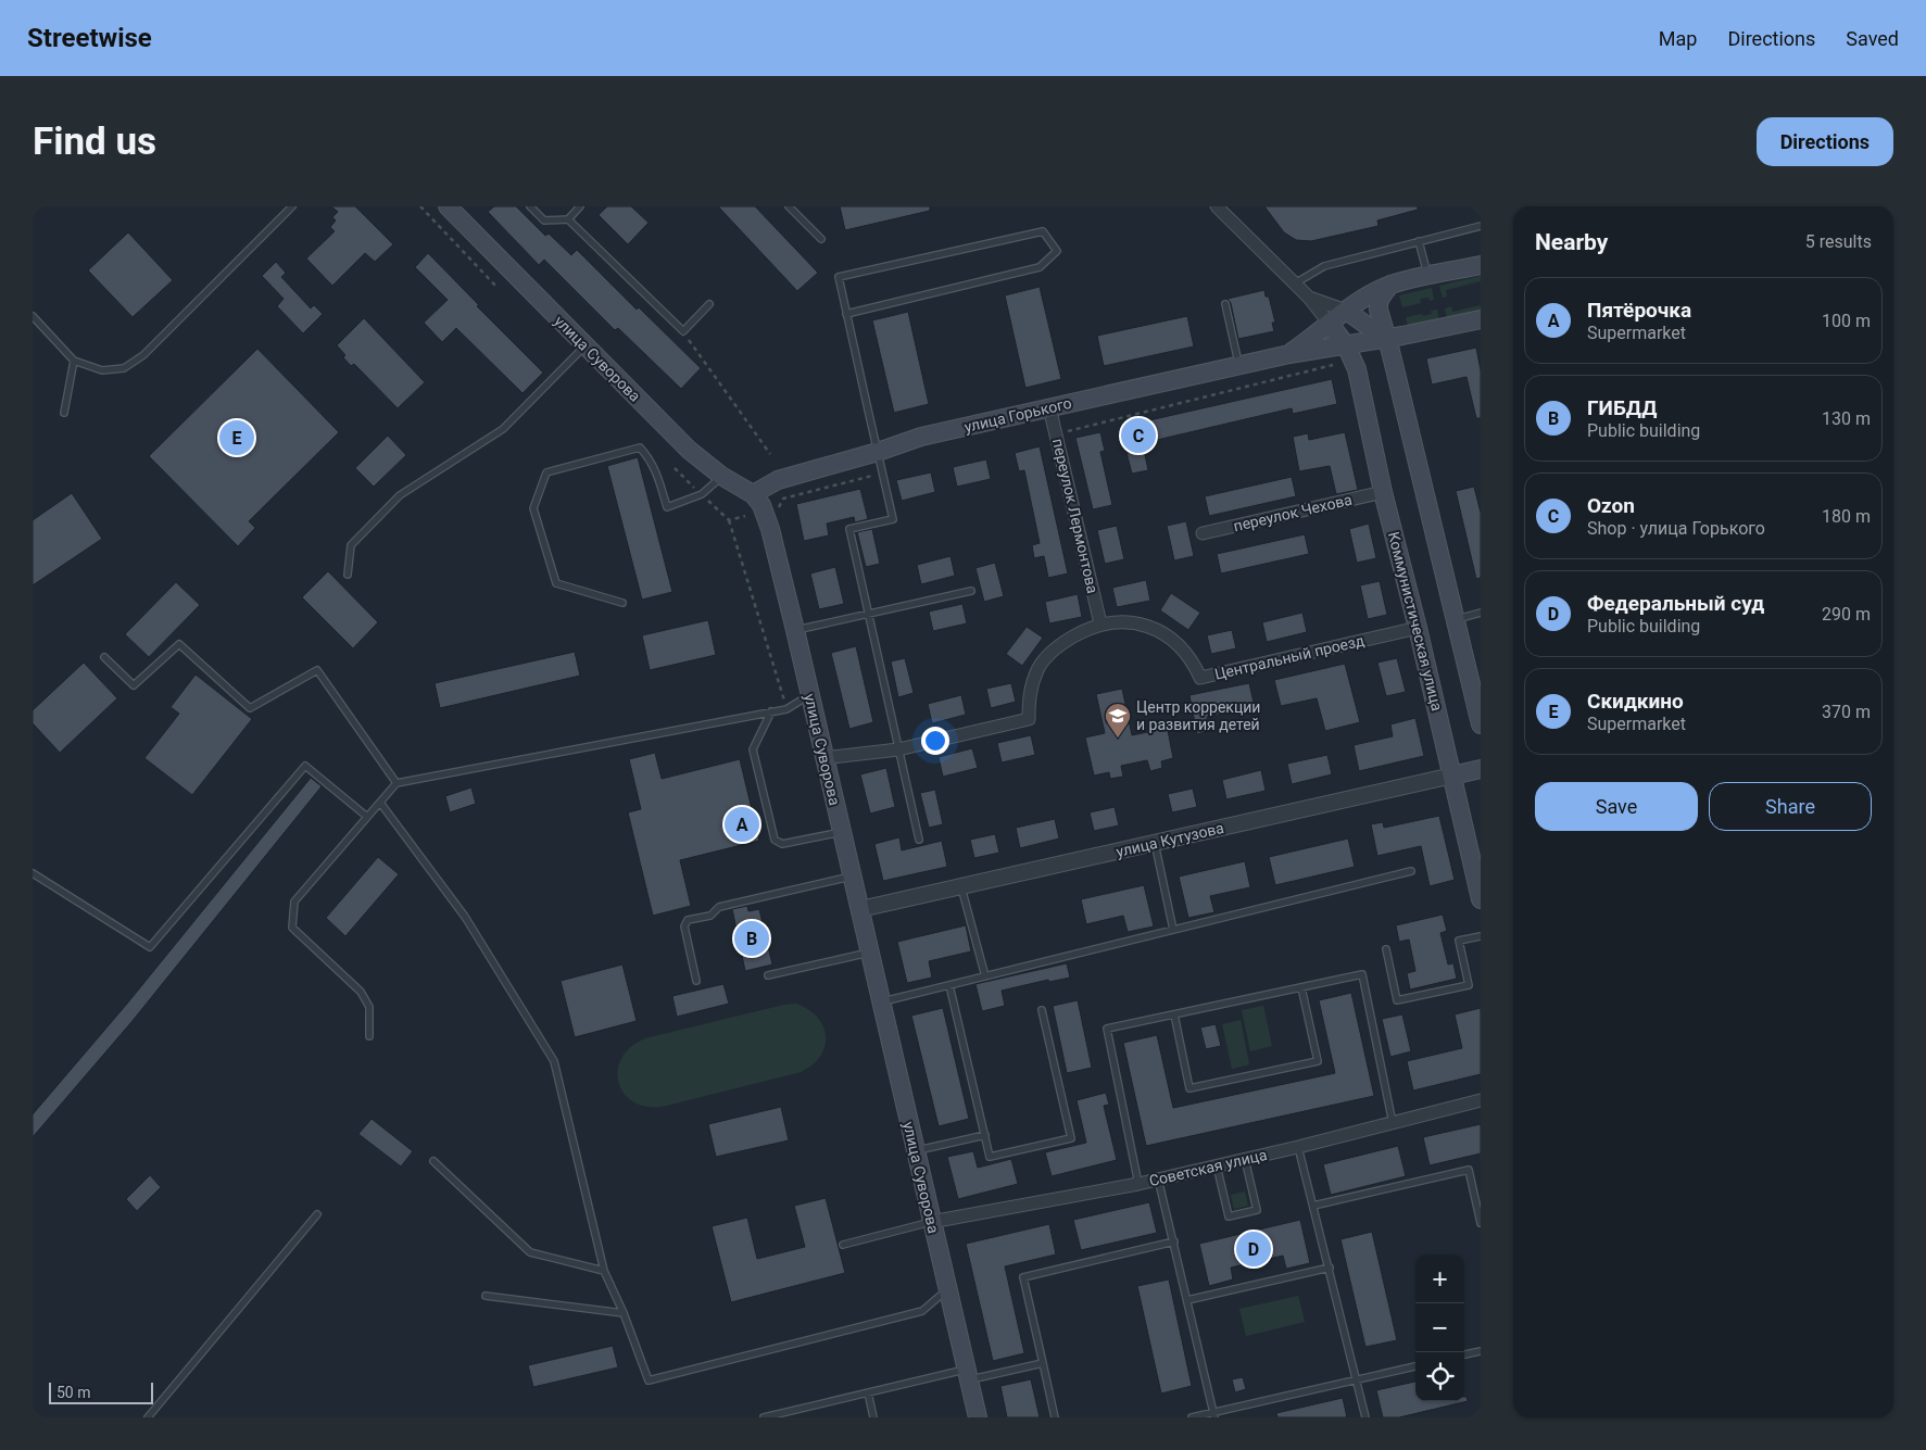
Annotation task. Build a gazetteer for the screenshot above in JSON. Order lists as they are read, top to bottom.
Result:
{
  "streets": {
    "main road": [
      "улица Суворова",
      "улица Горького",
      "Коммунистическая улица",
      "улица Кутузова"
    ],
    "street": [
      "переулок Чехова",
      "переулок Лермонтова",
      "Центральный проезд",
      "Советская улица"
    ]
  },
  "crossings": [
    ["улица Суворова", "улица Горького"],
    ["улица Суворова", "Центральный проезд"],
    ["улица Суворова", "улица Кутузова"],
    ["улица Суворова", "Советская улица"],
    ["улица Горького", "переулок Лермонтова"],
    ["улица Горького", "Коммунистическая улица"],
    ["переулок Чехова", "Коммунистическая улица"],
    ["переулок Лермонтова", "Центральный проезд"],
    ["Коммунистическая улица", "Центральный проезд"],
    ["Коммунистическая улица", "улица Кутузова"]
  ],
  "places": {
    "school or university": ["Центр коррекции и развития детей"]
  },
  "scale_bar": "50 m",
  "page": {
    "header": "Streetwise",
    "nav": ["Map", "Directions", "Saved"],
    "buttons": [
      "Directions",
      ["Save", "Share"]
    ],
    "title": "Find us",
    "heading": ["Nearby", "5 results"],
    "list": [
      {
        "mark": "A",
        "name": "Пятёрочка",
        "note": "Supermarket",
        "value": "100 m"
      },
      {
        "mark": "B",
        "name": "ГИБДД",
        "note": "Public building",
        "value": "130 m"
      },
      {
        "mark": "C",
        "name": "Ozon",
        "note": "Shop · улица Горького",
        "value": "180 m"
      },
      {
        "mark": "D",
        "name": "Федеральный суд",
        "note": "Public building",
        "value": "290 m"
      },
      {
        "mark": "E",
        "name": "Скидкино",
        "note": "Supermarket",
        "value": "370 m"
      }
    ],
    "pins": [
      "C",
      "E",
      "A",
      "B",
      "D"
    ],
    "map_buttons": ["+", "−"],
    "scale": "50 m"
  }
}
